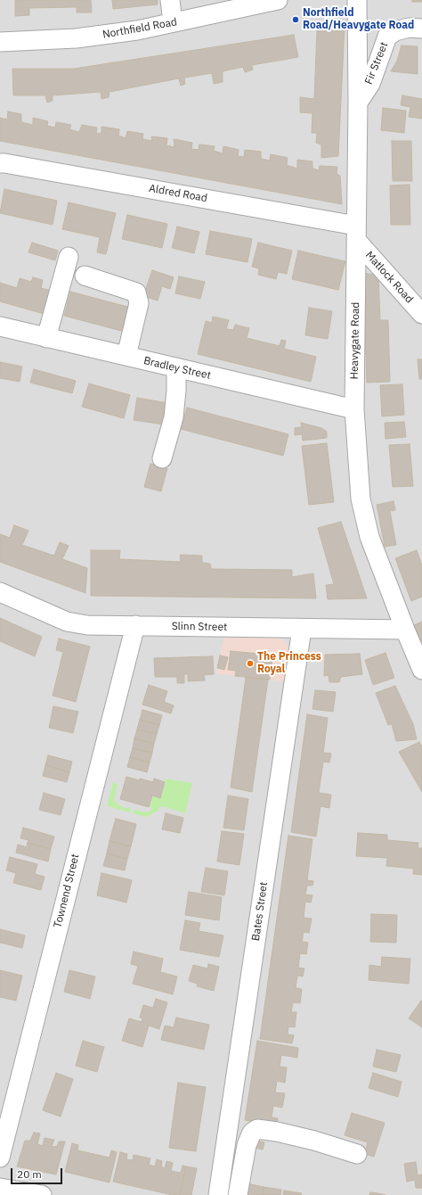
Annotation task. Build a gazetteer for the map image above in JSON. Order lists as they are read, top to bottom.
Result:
{
  "streets": {
    "street": [
      "Northfield Road",
      "Fir Street",
      "Aldred Road",
      "Matlock Road",
      "Heavygate Road",
      "Bradley Street",
      "Slinn Street",
      "Townend Street",
      "Bates Street"
    ]
  },
  "crossings": [
    ["Fir Street", "Heavygate Road"],
    ["Aldred Road", "Matlock Road"],
    ["Aldred Road", "Heavygate Road"],
    ["Matlock Road", "Heavygate Road"],
    ["Heavygate Road", "Bradley Street"],
    ["Heavygate Road", "Slinn Street"],
    ["Slinn Street", "Townend Street"],
    ["Slinn Street", "Bates Street"]
  ],
  "places": ["Northfield Road/Heavygate Road", "The Princess Royal"],
  "scale_bar": "20 m"
}
